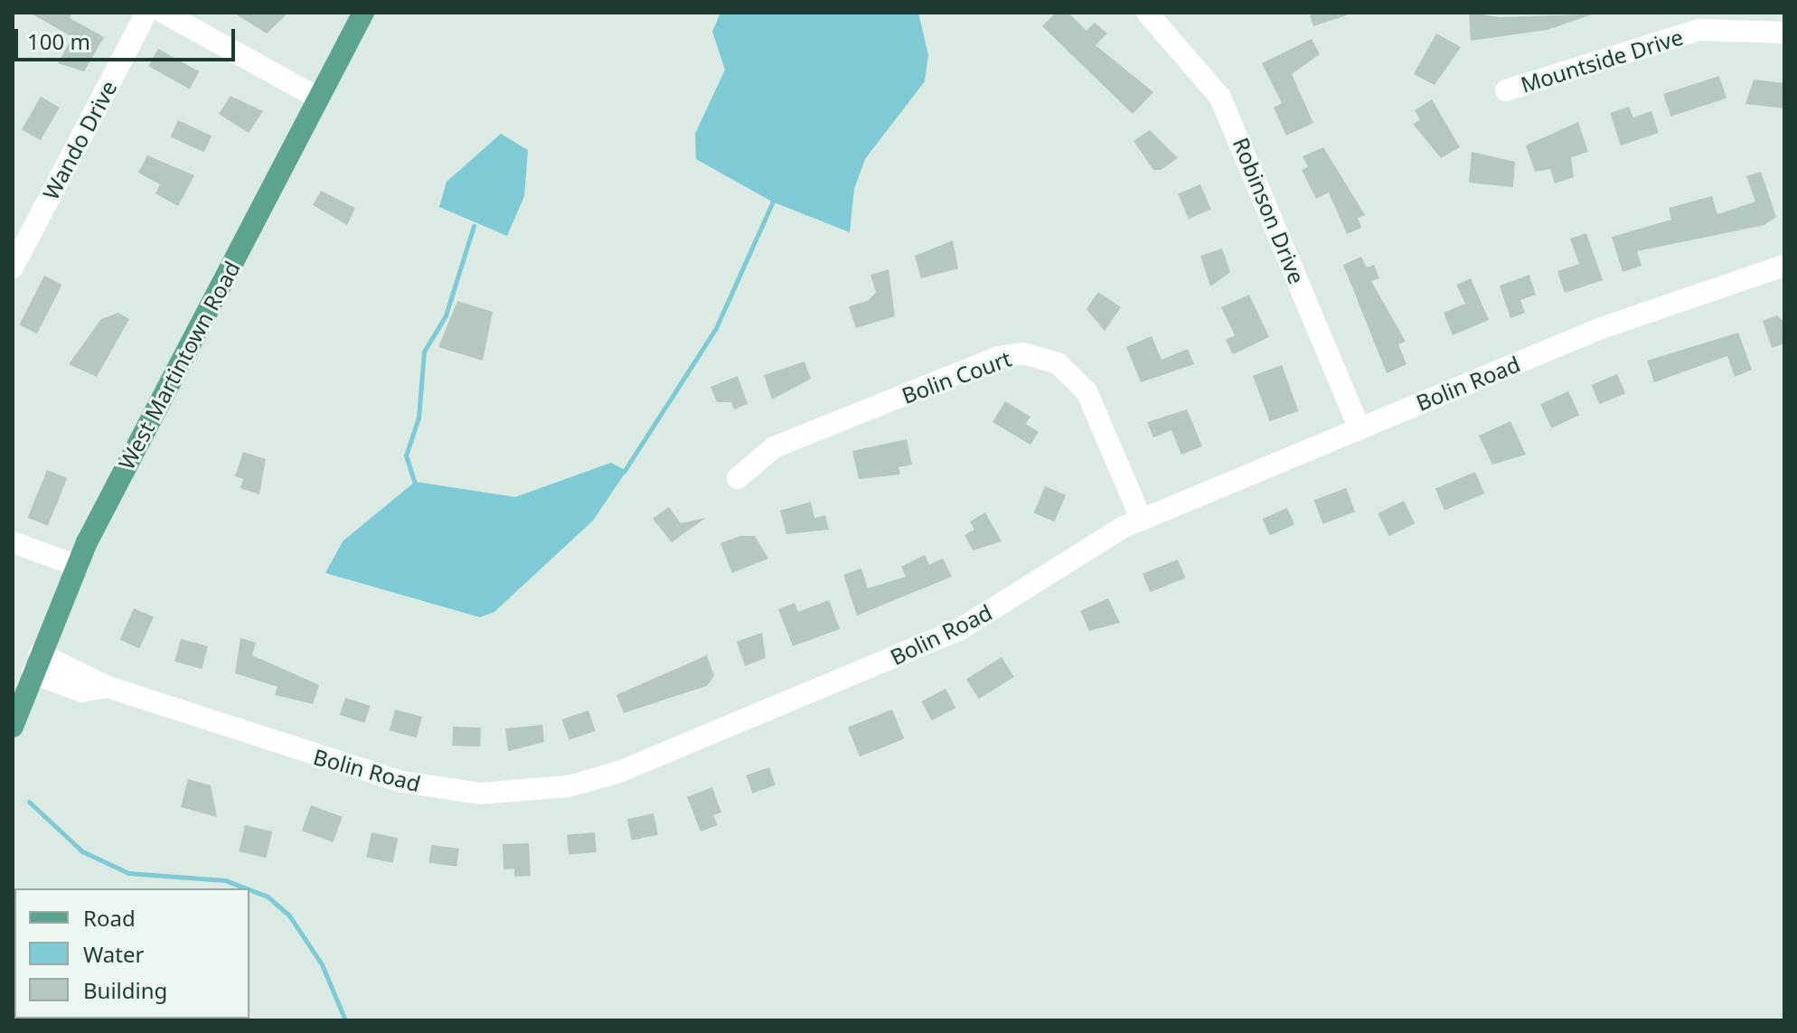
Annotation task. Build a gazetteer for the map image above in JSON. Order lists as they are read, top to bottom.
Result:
{
  "streets": {
    "main road": ["West Martintown Road"],
    "street": [
      "Mountside Drive",
      "Wando Drive",
      "Robinson Drive",
      "Bolin Court",
      "Bolin Road"
    ]
  },
  "crossings": [
    ["Robinson Drive", "Bolin Road"],
    ["West Martintown Road", "Bolin Road"],
    ["Bolin Court", "Bolin Road"]
  ],
  "legend": ["Road", "Water", "Building"],
  "scale_bar": "100 m"
}
